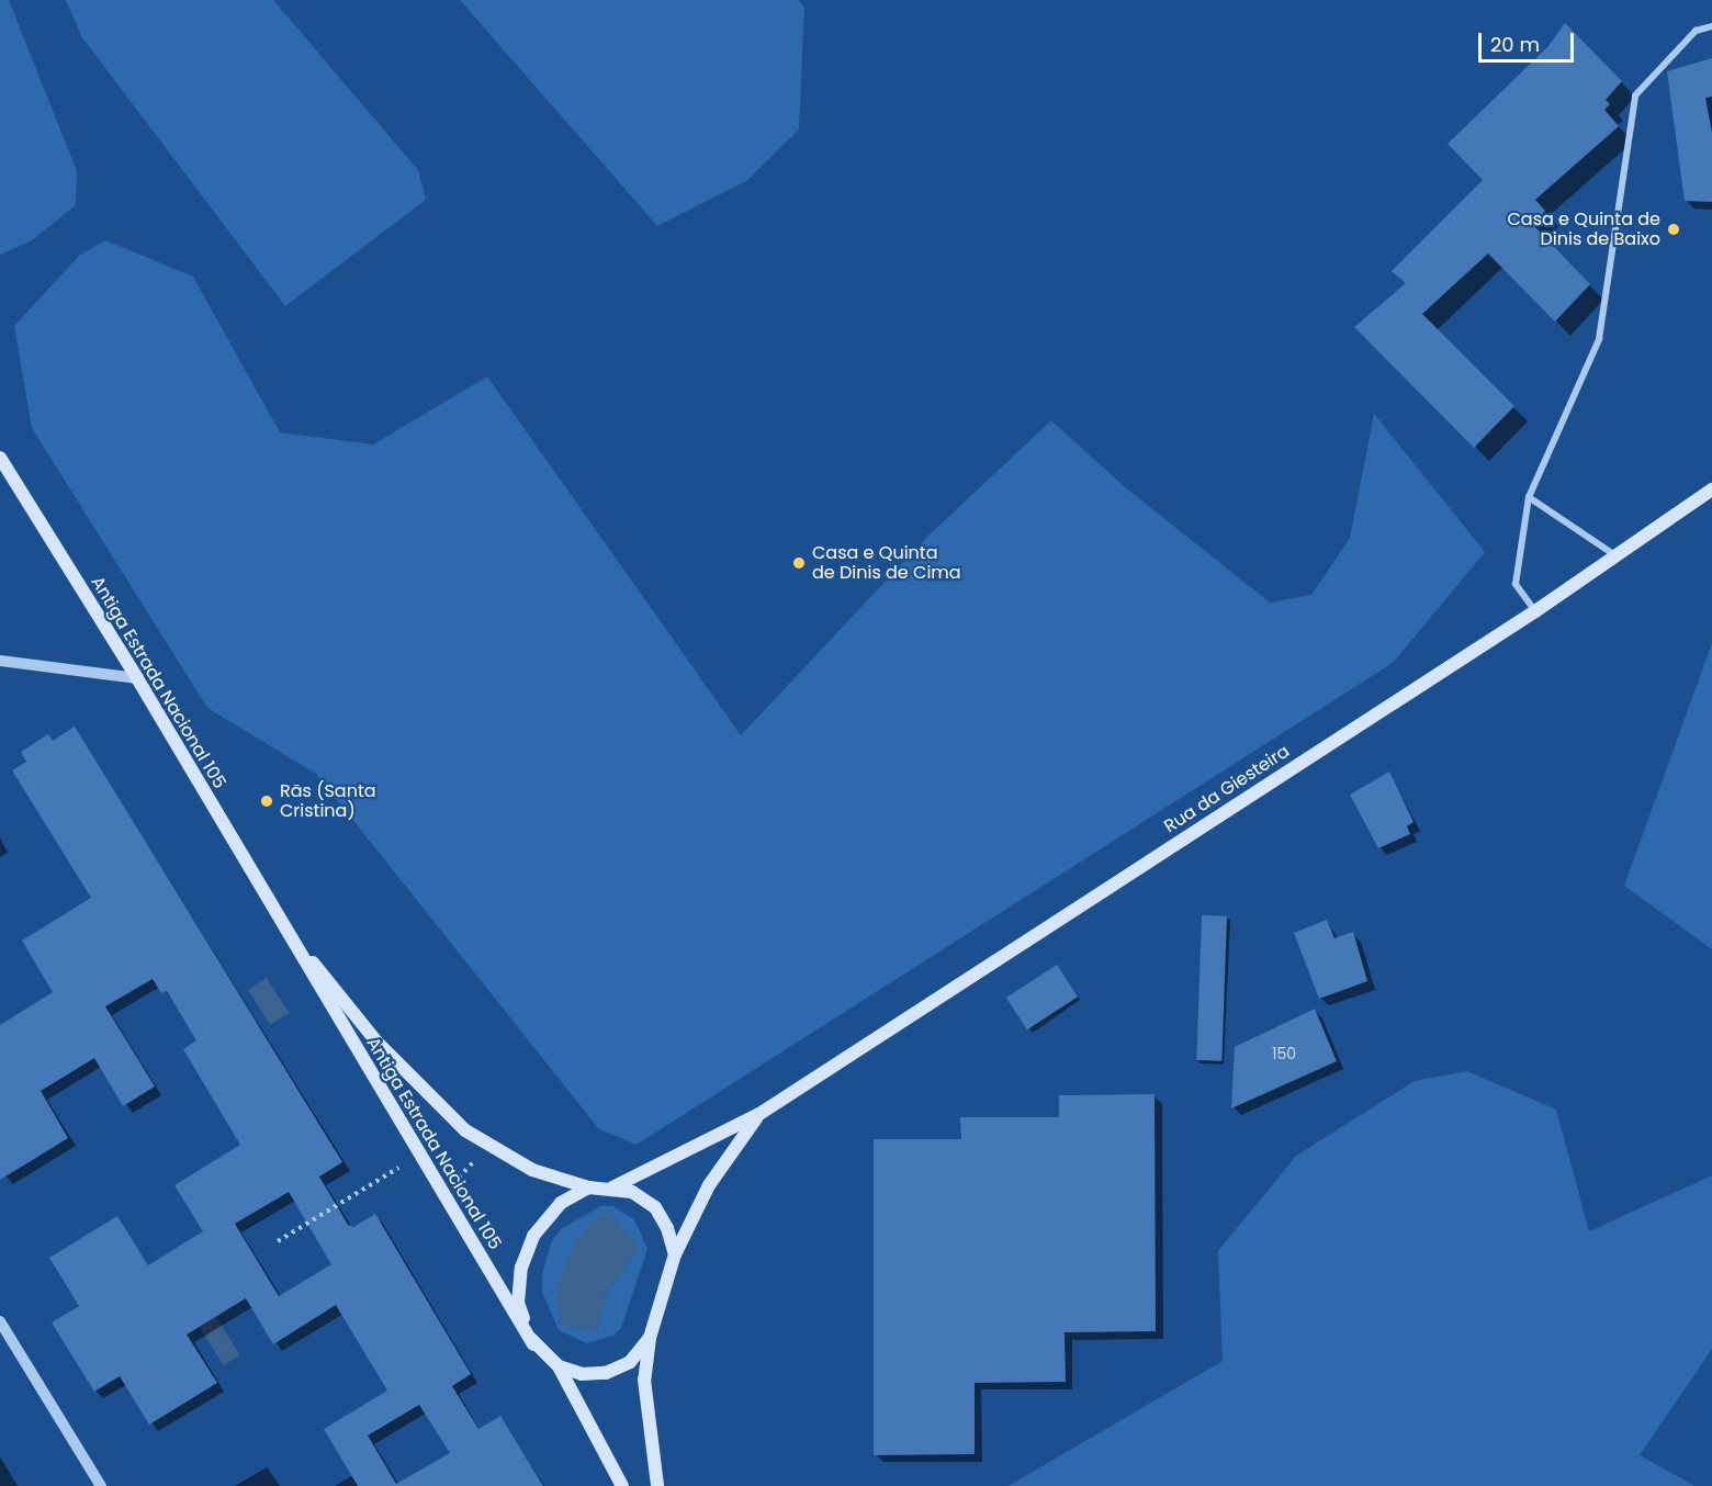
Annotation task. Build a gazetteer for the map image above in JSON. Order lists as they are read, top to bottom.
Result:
{
  "streets": {
    "main road": ["Antiga Estrada Nacional 105", "Rua da Giesteira"]
  },
  "places": ["Casa e Quinta de Dinis de Baixo", "Casa e Quinta de Dinis de Cima", "Rãs (Santa Cristina)"],
  "house_numbers": ["150"],
  "scale_bar": "20 m"
}
